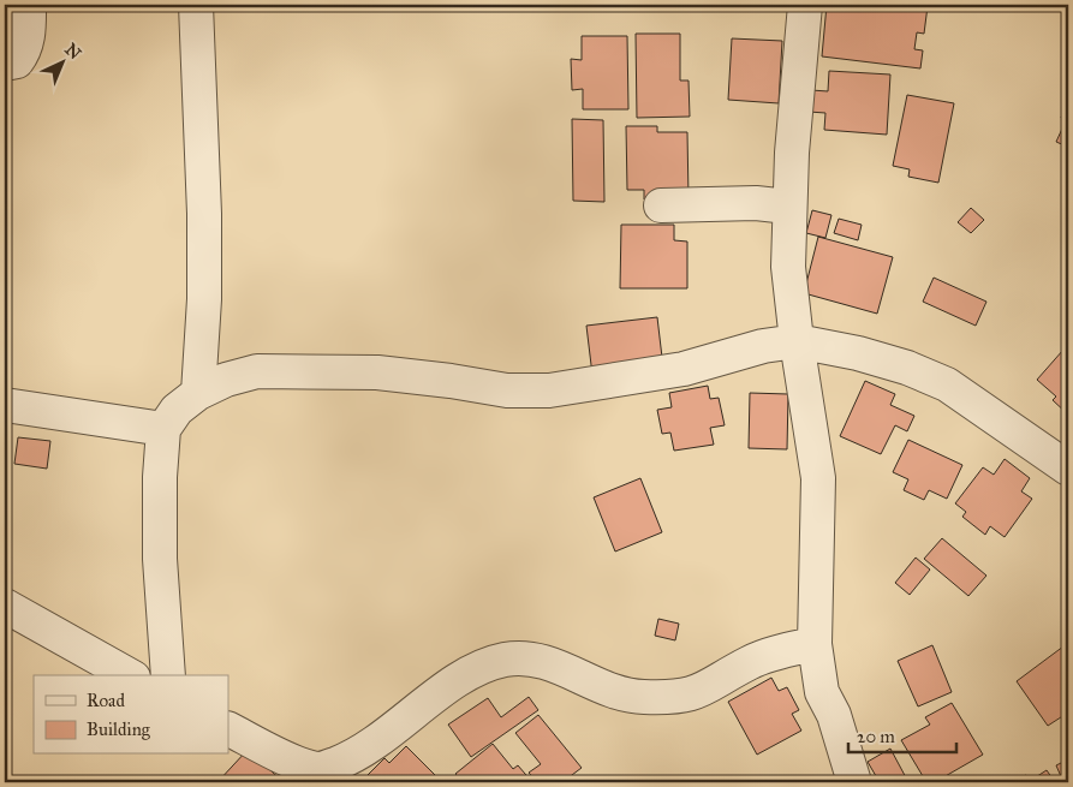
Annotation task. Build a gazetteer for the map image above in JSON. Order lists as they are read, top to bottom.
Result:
{
  "legend": ["Road", "Building"],
  "scale_bar": "20 m",
  "north": "top right"
}
